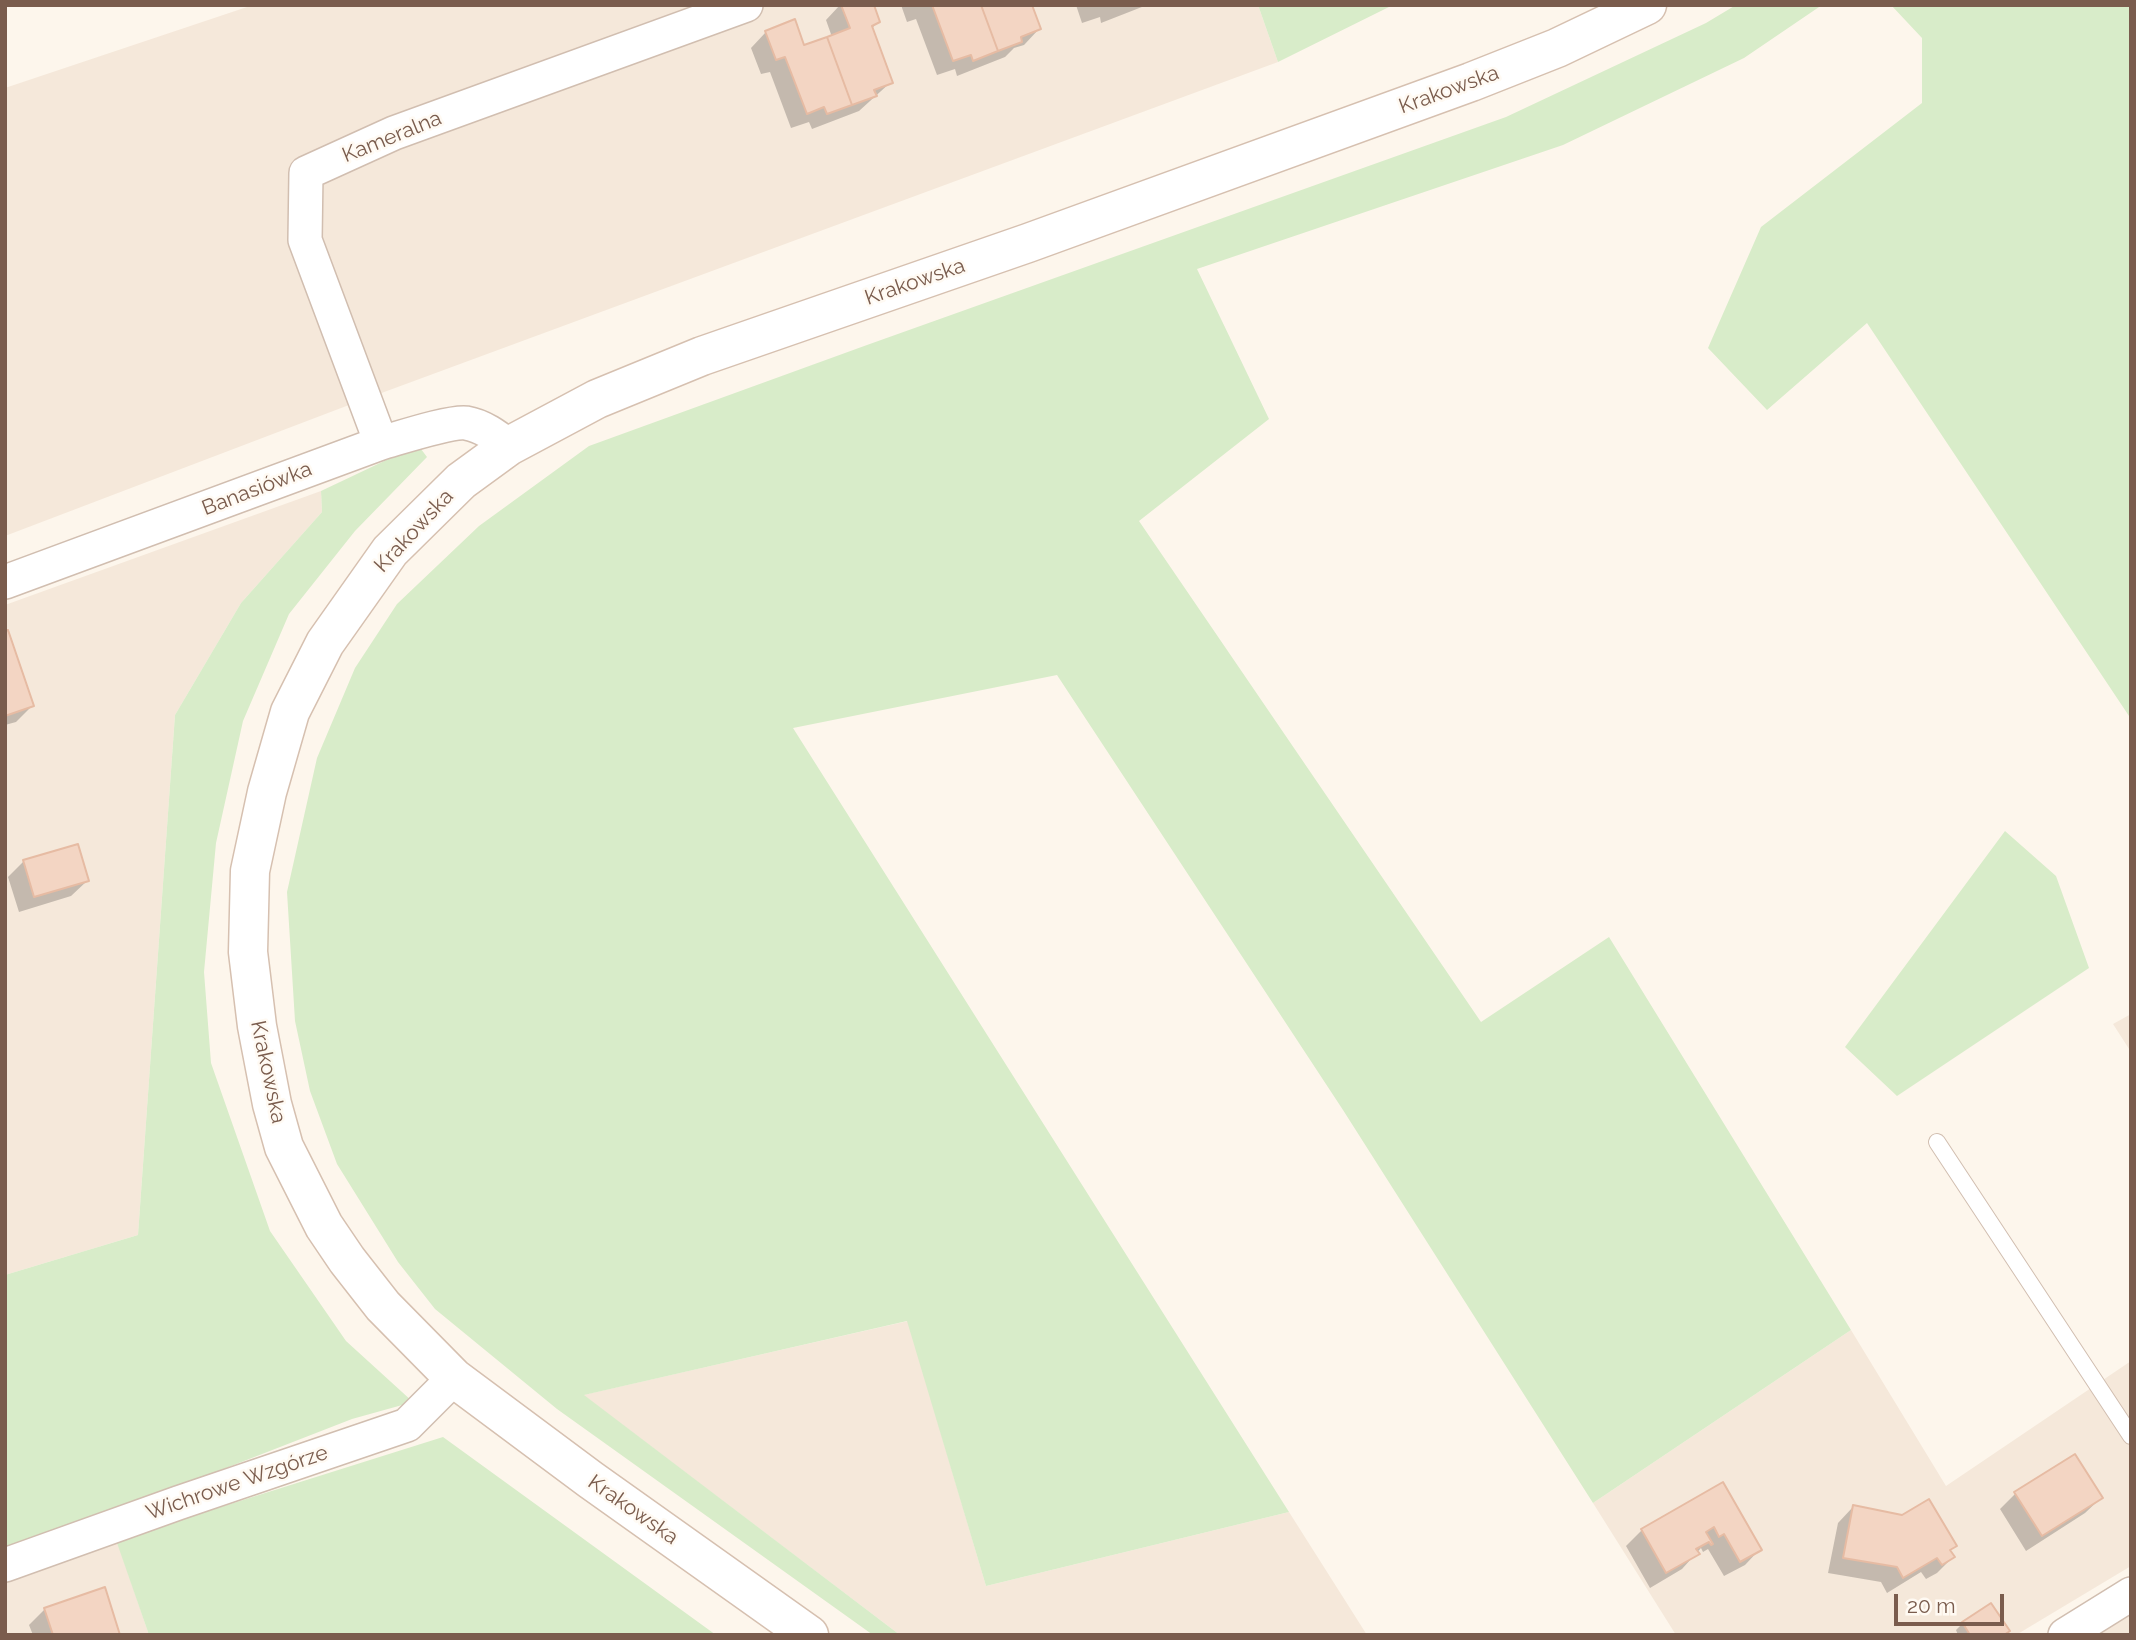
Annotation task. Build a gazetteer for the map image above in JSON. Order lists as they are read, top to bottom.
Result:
{
  "streets": {
    "main road": ["Krakowska"],
    "street": ["Kameralna", "Banasiówka", "Wichrowe Wzgórze"]
  },
  "crossings": [
    ["Krakowska", "Banasiówka"],
    ["Krakowska", "Wichrowe Wzgórze"],
    ["Kameralna", "Banasiówka"]
  ],
  "scale_bar": "20 m"
}
